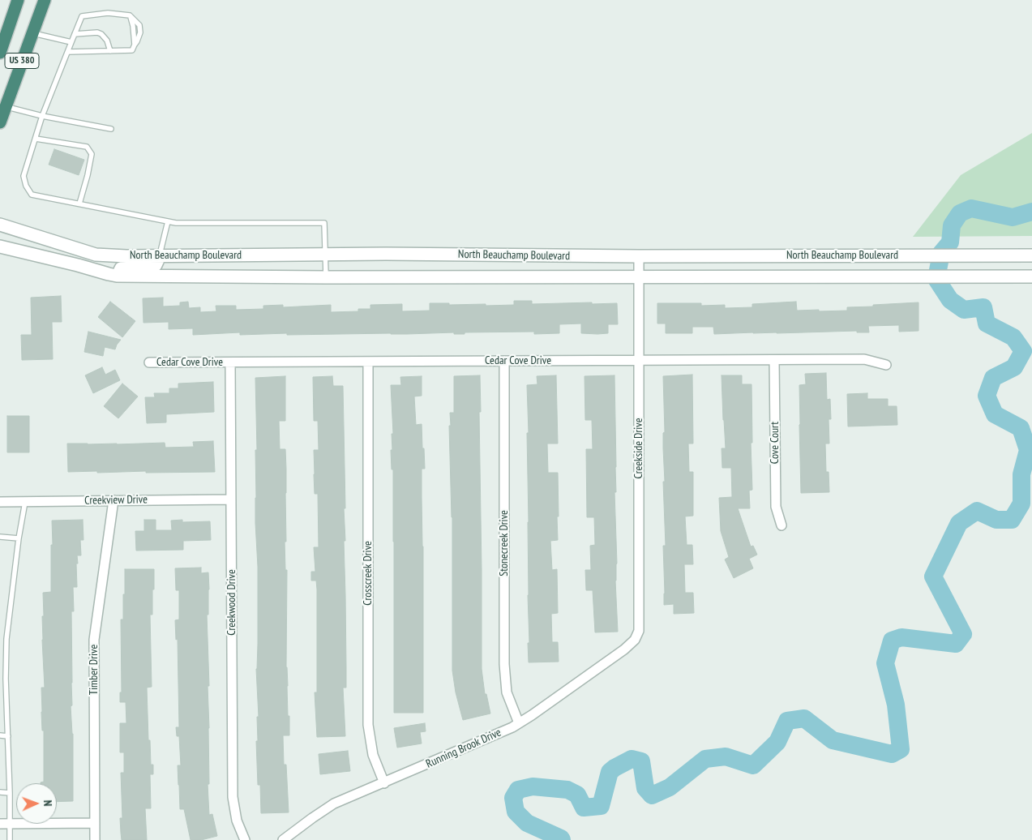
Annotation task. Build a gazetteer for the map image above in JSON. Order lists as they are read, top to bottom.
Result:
{
  "streets": {
    "highway": ["US 380"],
    "street": [
      "North Beauchamp Boulevard",
      "Cedar Cove Drive",
      "Cove Court",
      "Creekside Drive",
      "Creekview Drive",
      "Stonecreek Drive",
      "Crosscreek Drive",
      "Creekwood Drive",
      "Timber Drive",
      "Running Brook Drive"
    ]
  },
  "crossings": [
    ["North Beauchamp Boulevard", "Creekside Drive"],
    ["Cedar Cove Drive", "Cove Court"],
    ["Cedar Cove Drive", "Creekside Drive"],
    ["Cedar Cove Drive", "Stonecreek Drive"],
    ["Cedar Cove Drive", "Crosscreek Drive"],
    ["Cedar Cove Drive", "Creekwood Drive"],
    ["Creekside Drive", "Running Brook Drive"],
    ["Creekview Drive", "Creekwood Drive"],
    ["Creekview Drive", "Timber Drive"],
    ["Stonecreek Drive", "Running Brook Drive"],
    ["Crosscreek Drive", "Running Brook Drive"]
  ],
  "north": "right"
}
